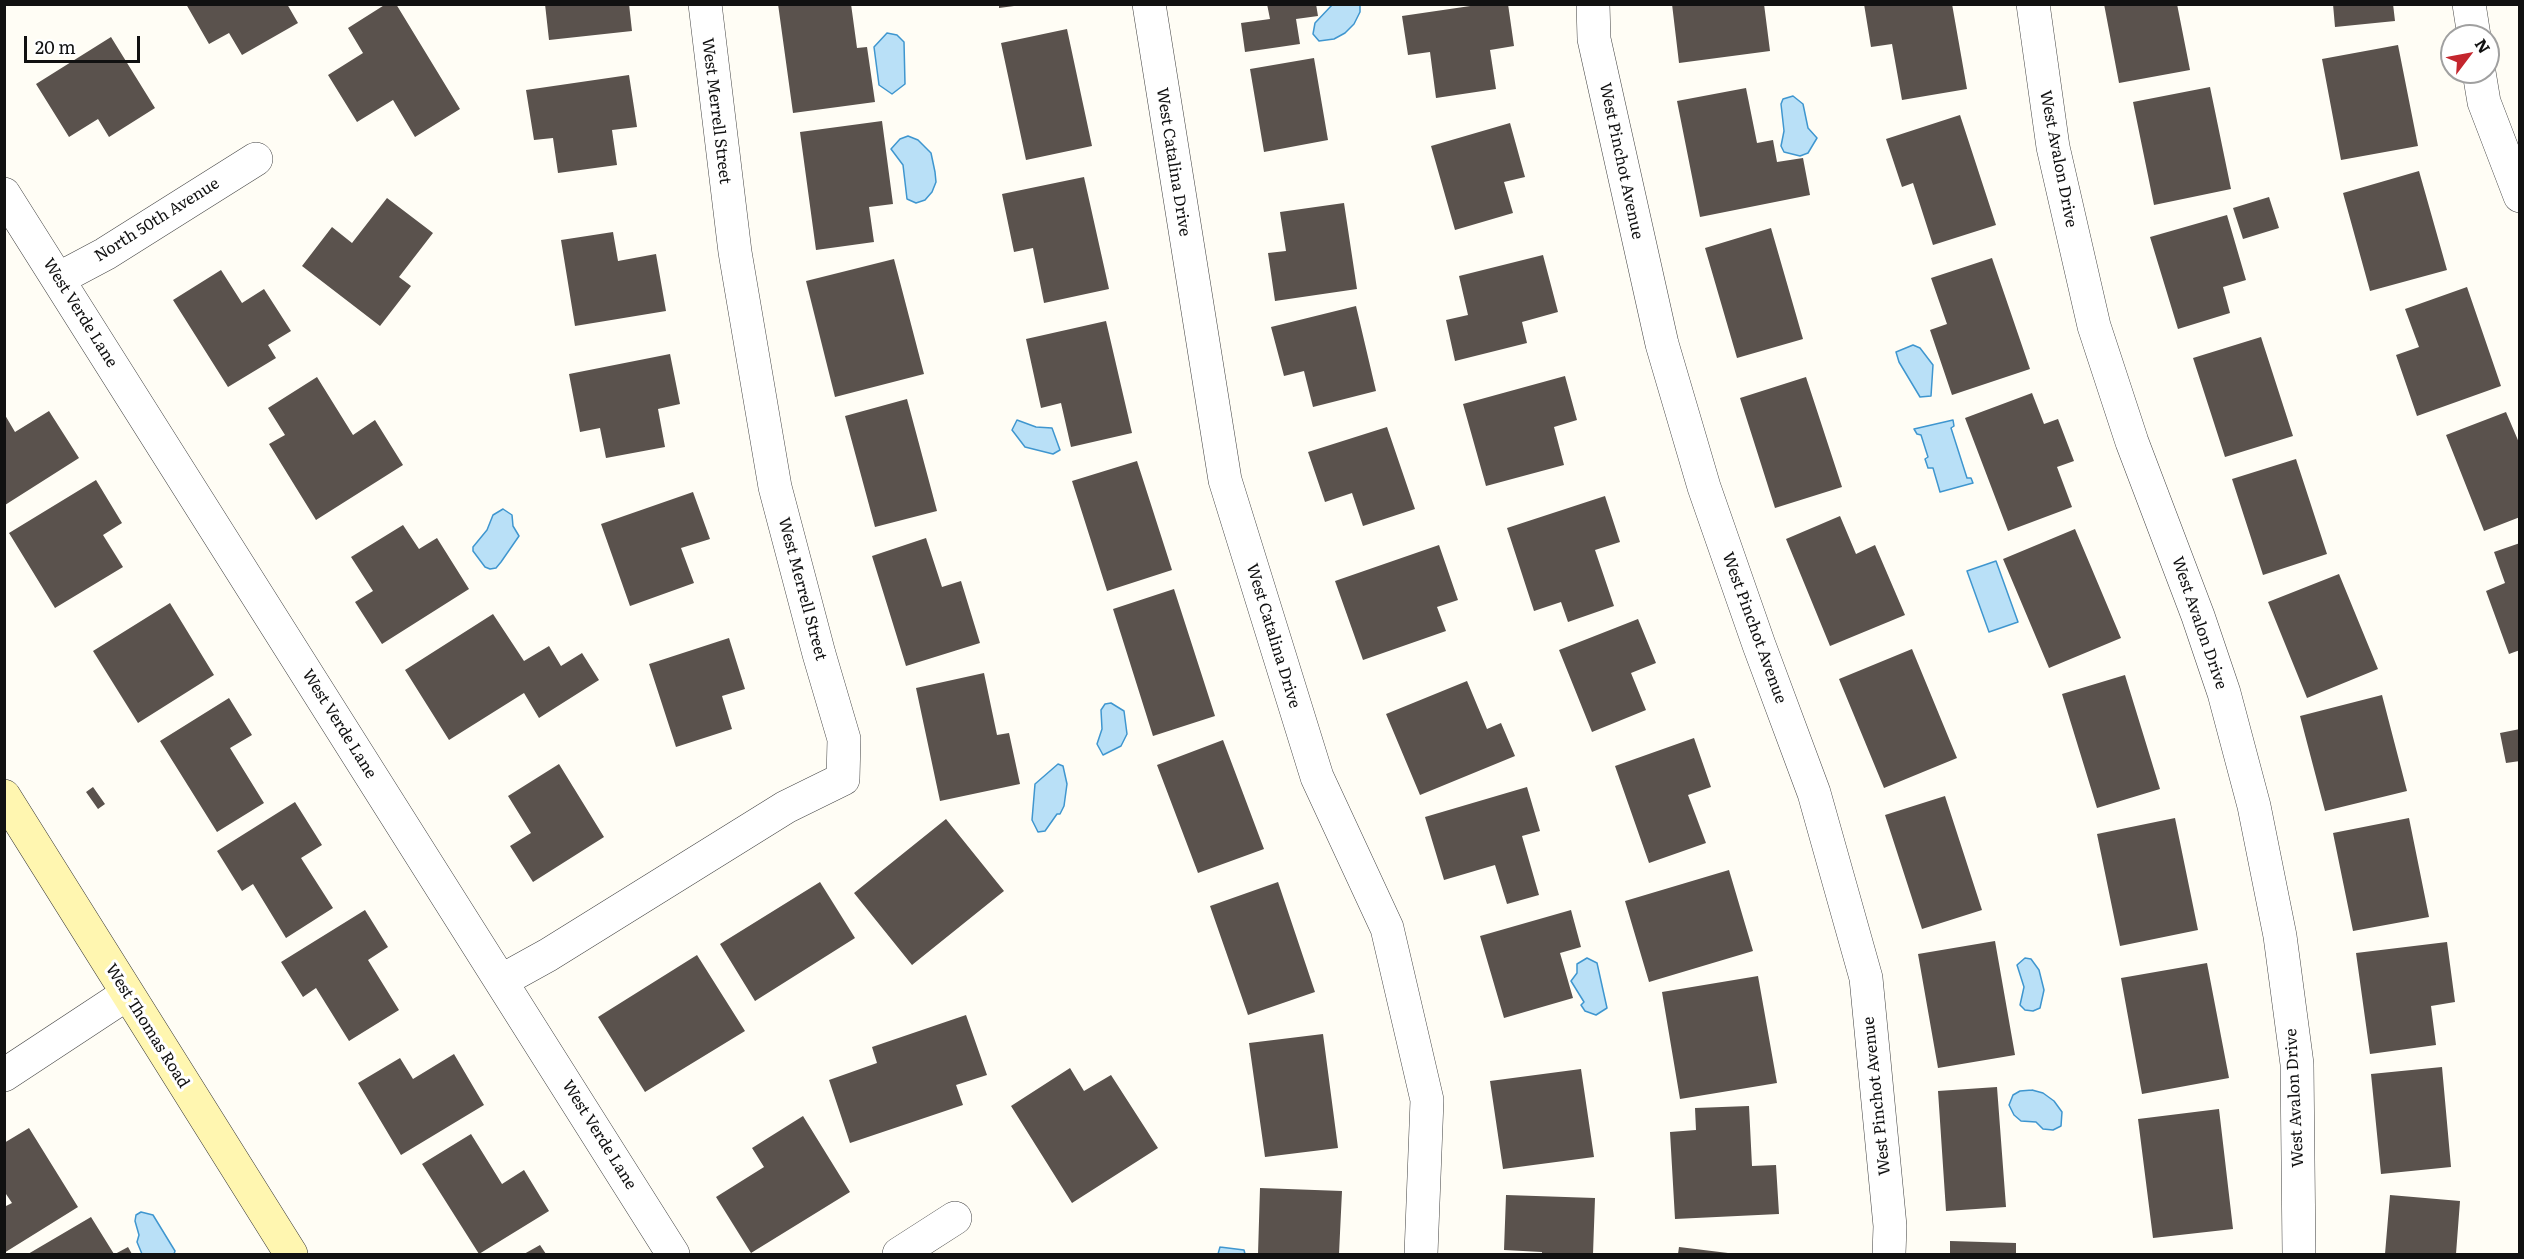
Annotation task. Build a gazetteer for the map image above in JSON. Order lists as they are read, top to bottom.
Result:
{
  "streets": {
    "main road": ["West Thomas Road"],
    "street": [
      "West Merrell Street",
      "West Avalon Drive",
      "West Pinchot Avenue",
      "West Catalina Drive",
      "North 50th Avenue",
      "West Verde Lane"
    ]
  },
  "crossings": [
    ["West Merrell Street", "West Verde Lane"],
    ["North 50th Avenue", "West Verde Lane"]
  ],
  "scale_bar": "20 m",
  "north": "top right"
}
